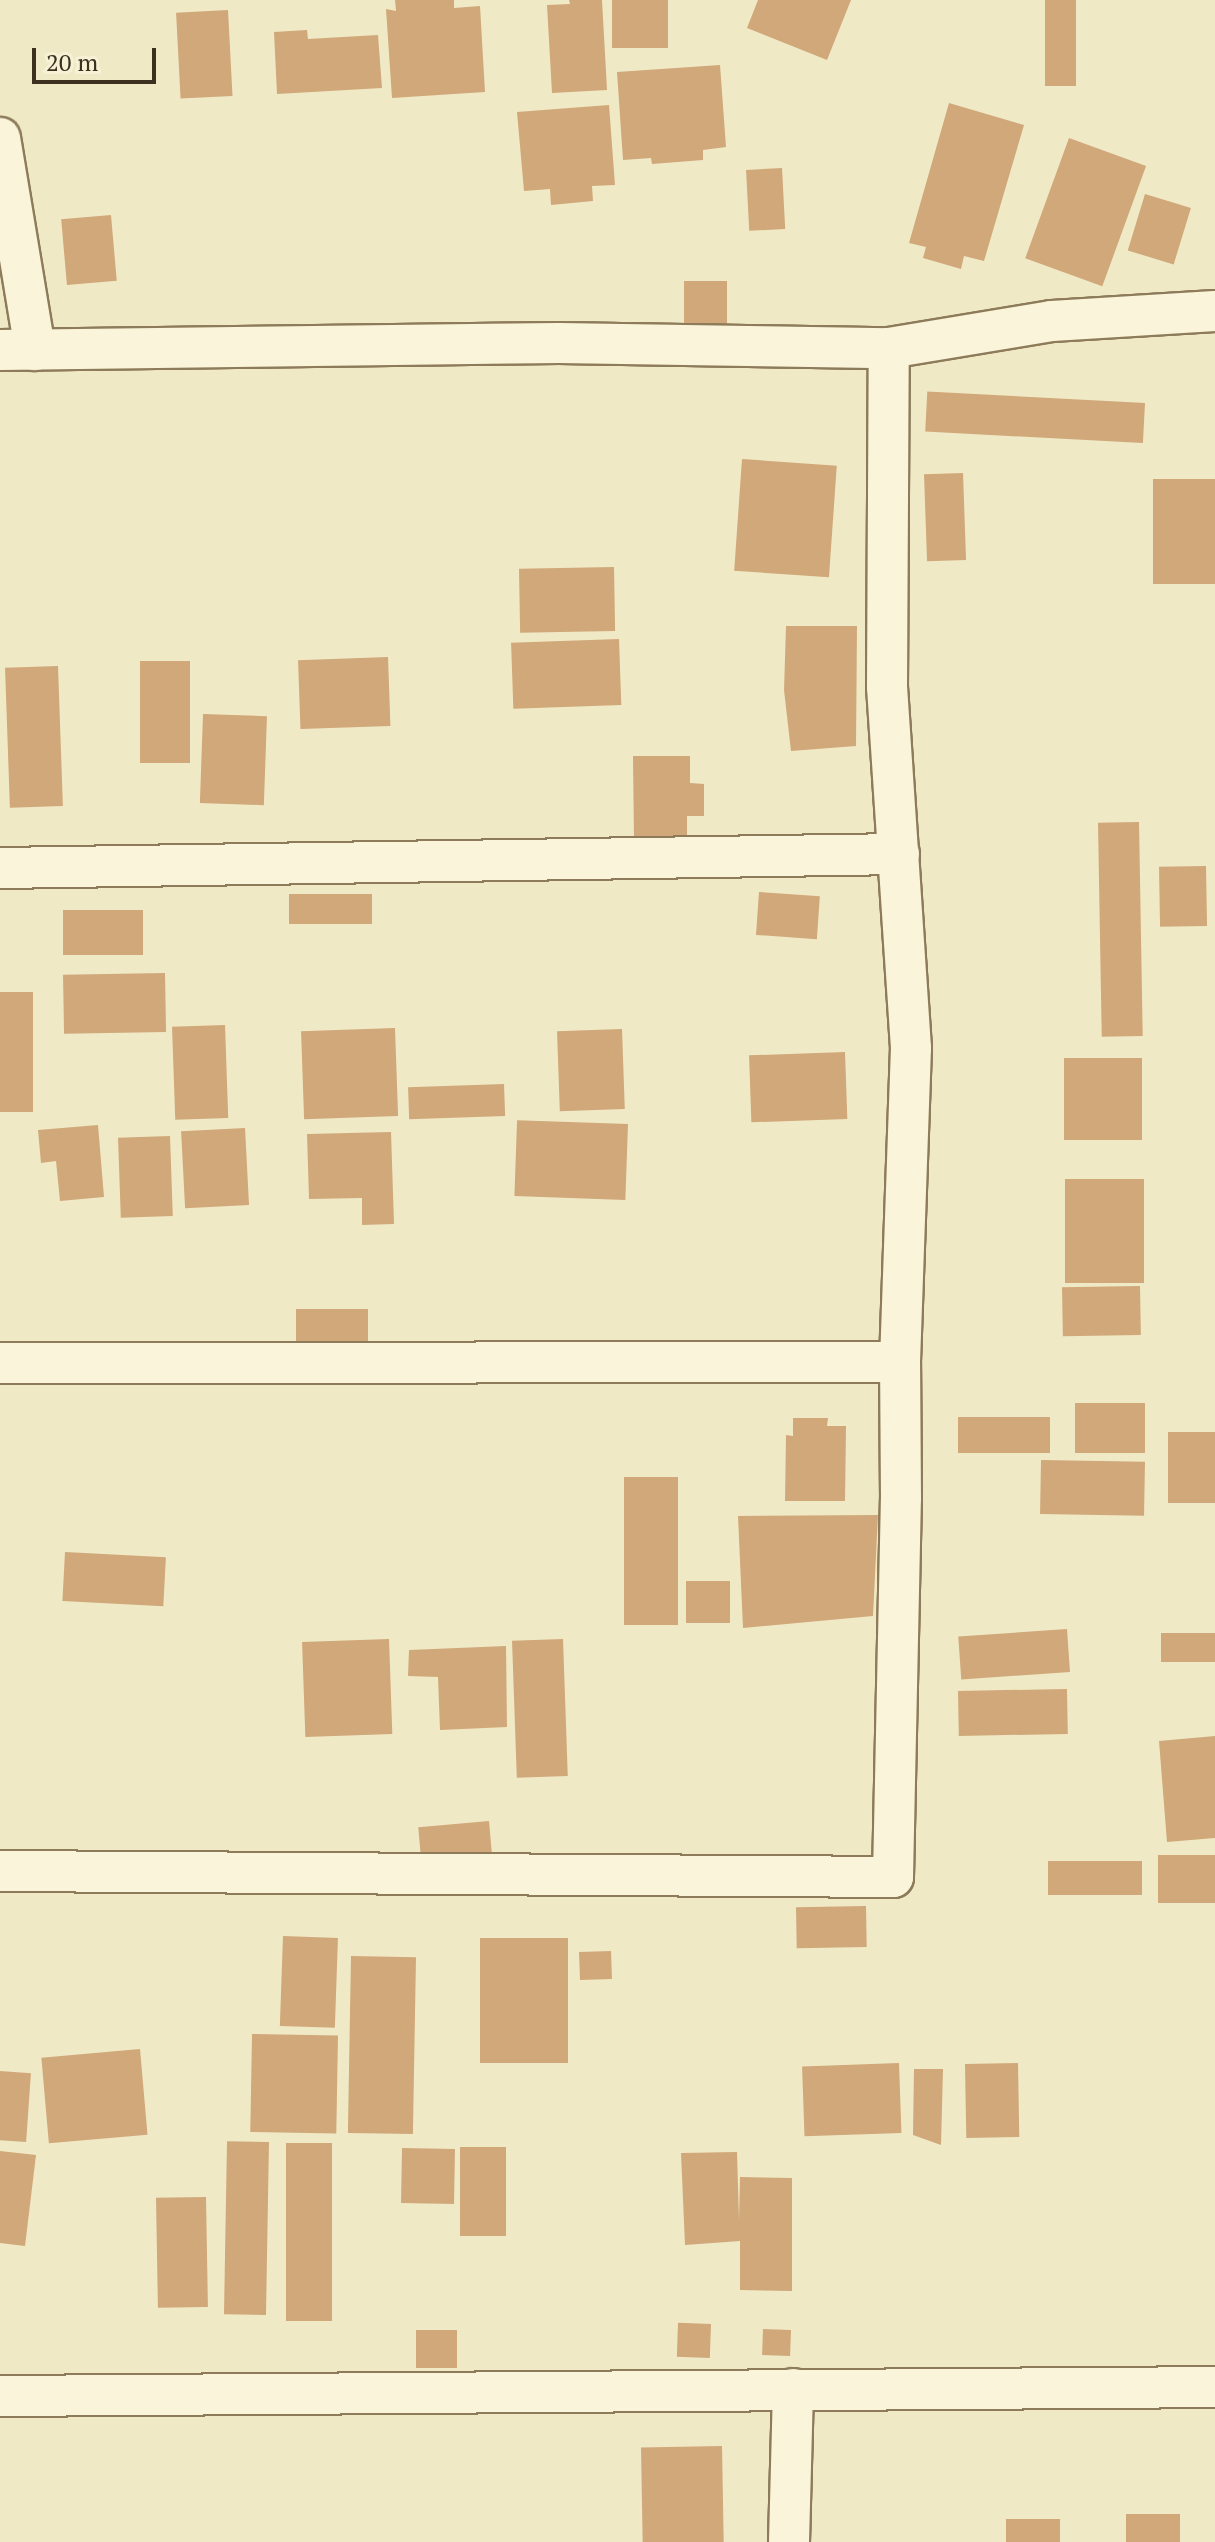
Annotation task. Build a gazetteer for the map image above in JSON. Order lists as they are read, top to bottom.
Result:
{
  "scale_bar": "20 m"
}
